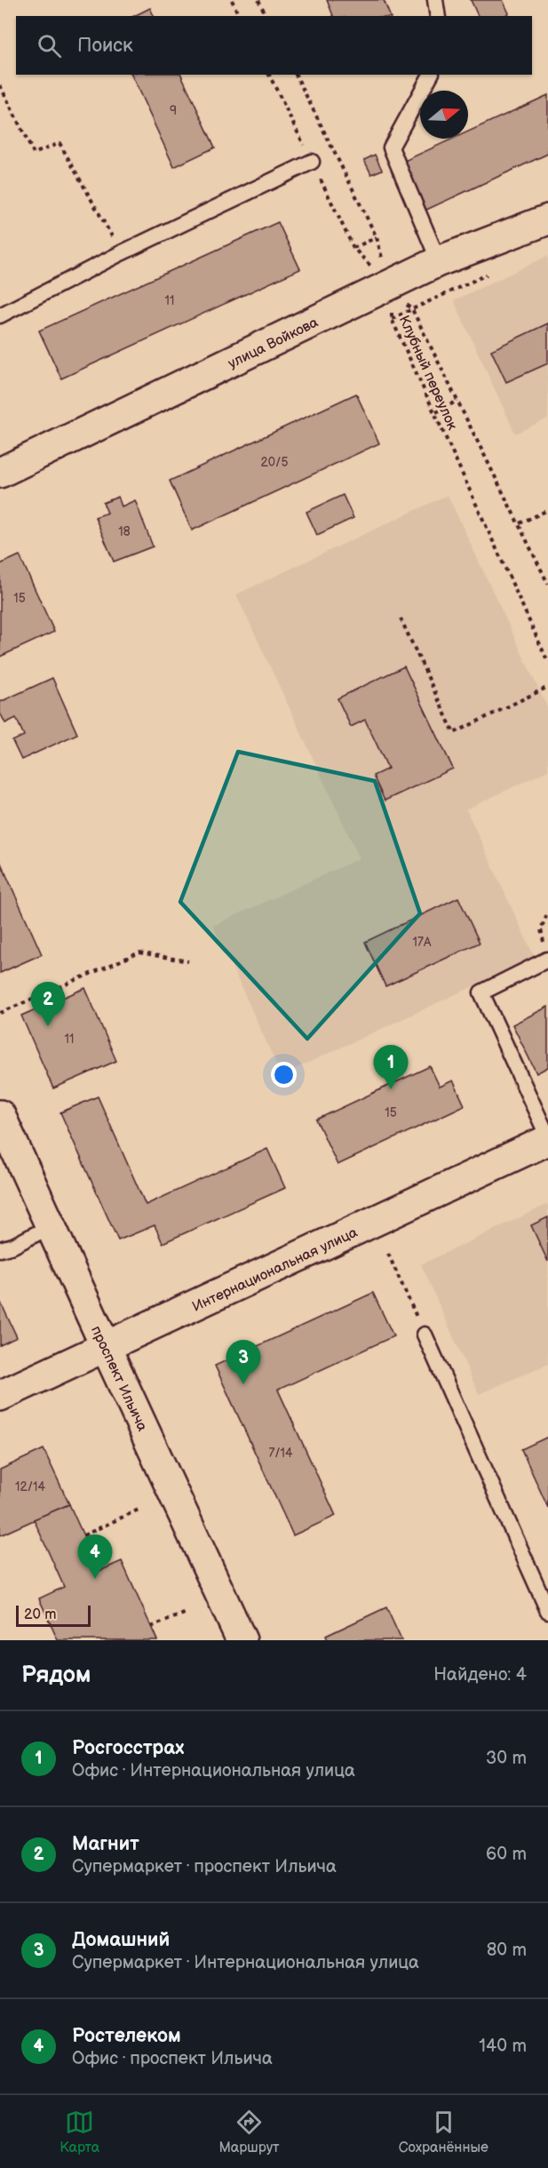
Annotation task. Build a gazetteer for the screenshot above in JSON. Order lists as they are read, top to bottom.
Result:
{
  "streets": {
    "street": ["улица Войкова", "Интернациональная улица", "проспект Ильича"],
    "path": ["Клубный переулок"]
  },
  "crossings": [
    ["улица Войкова", "Клубный переулок"],
    ["Интернациональная улица", "проспект Ильича"]
  ],
  "house_numbers": [
    "9",
    "11",
    "20/5",
    "18",
    "15",
    "17А",
    "11",
    "15",
    "7/14",
    "12/14"
  ],
  "scale_bar": "20 m",
  "north": "right",
  "page": {
    "search": "Поиск",
    "pins": [
      "2",
      "1",
      "3",
      "4"
    ],
    "scale": "20 m",
    "heading": ["Рядом", "Найдено: 4"],
    "list": [
      {
        "mark": "1",
        "name": "Росгосстрах",
        "note": "Офис · Интернациональная улица",
        "value": "30 m"
      },
      {
        "mark": "2",
        "name": "Магнит",
        "note": "Супермаркет · проспект Ильича",
        "value": "60 m"
      },
      {
        "mark": "3",
        "name": "Домашний",
        "note": "Супермаркет · Интернациональная улица",
        "value": "80 m"
      },
      {
        "mark": "4",
        "name": "Ростелеком",
        "note": "Офис · проспект Ильича",
        "value": "140 m"
      }
    ],
    "nav": ["Карта", "Маршрут", "Сохранённые"]
  }
}
